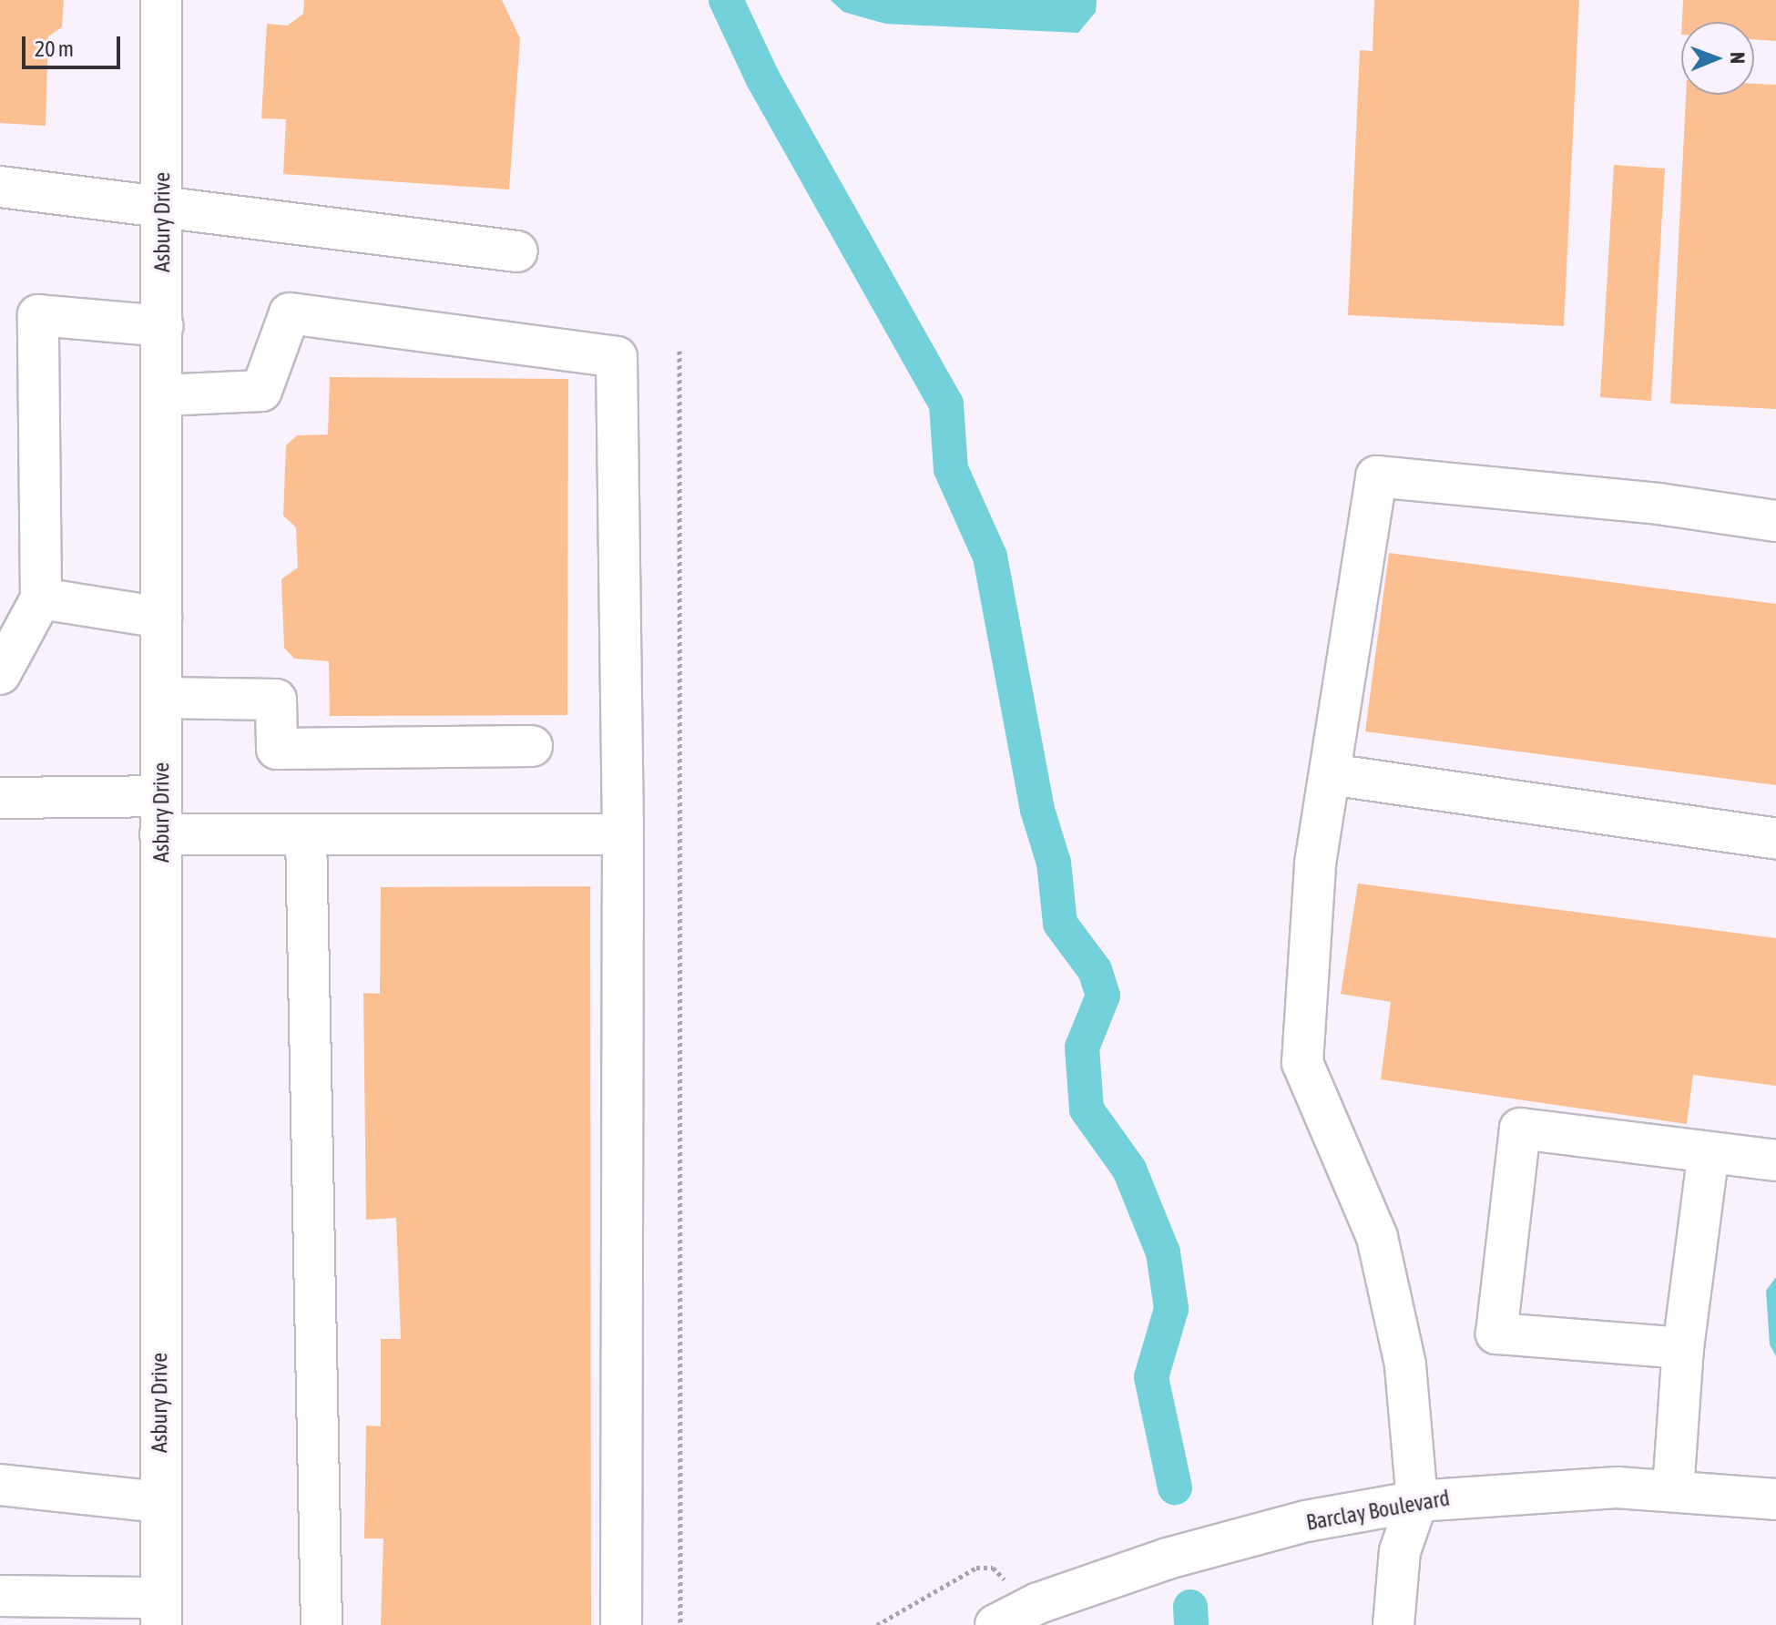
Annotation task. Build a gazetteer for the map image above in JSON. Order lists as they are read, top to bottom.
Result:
{
  "streets": {
    "street": ["Asbury Drive", "Barclay Boulevard"]
  },
  "scale_bar": "20 m",
  "north": "right"
}
